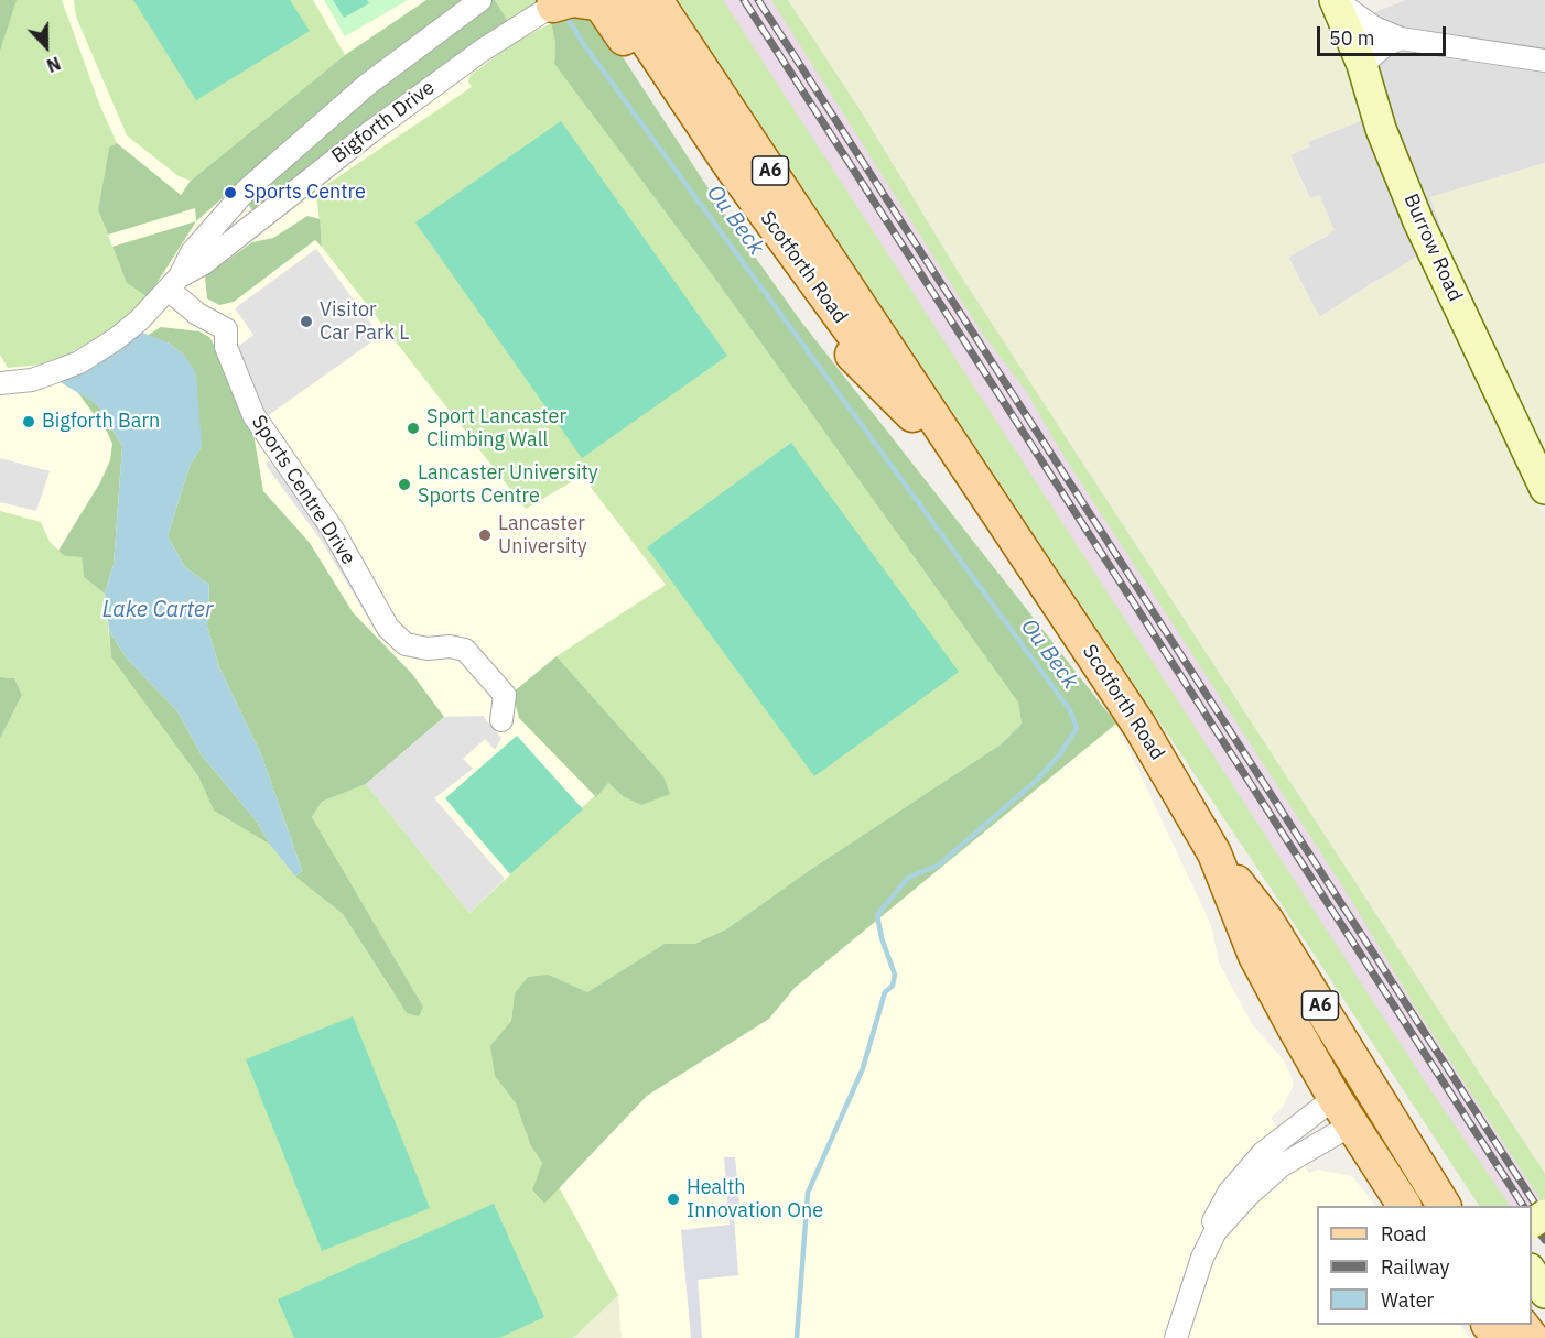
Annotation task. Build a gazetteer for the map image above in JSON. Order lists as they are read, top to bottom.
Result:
{
  "streets": {
    "main road": ["A6", "Scotforth Road"],
    "street": ["Bigforth Drive", "Burrow Road", "Sports Centre Drive"]
  },
  "crossings": [
    ["Bigforth Drive", "Sports Centre Drive"]
  ],
  "water": ["Ou Beck", "Lake Carter"],
  "places": [
    "Sports Centre",
    "Visitor Car Park L",
    "Bigforth Barn",
    "Sport Lancaster Climbing Wall",
    "Lancaster University Sports Centre",
    "Lancaster University",
    "Health Innovation One"
  ],
  "legend": ["Road", "Railway", "Water"],
  "scale_bar": "50 m",
  "north": "bottom"
}
